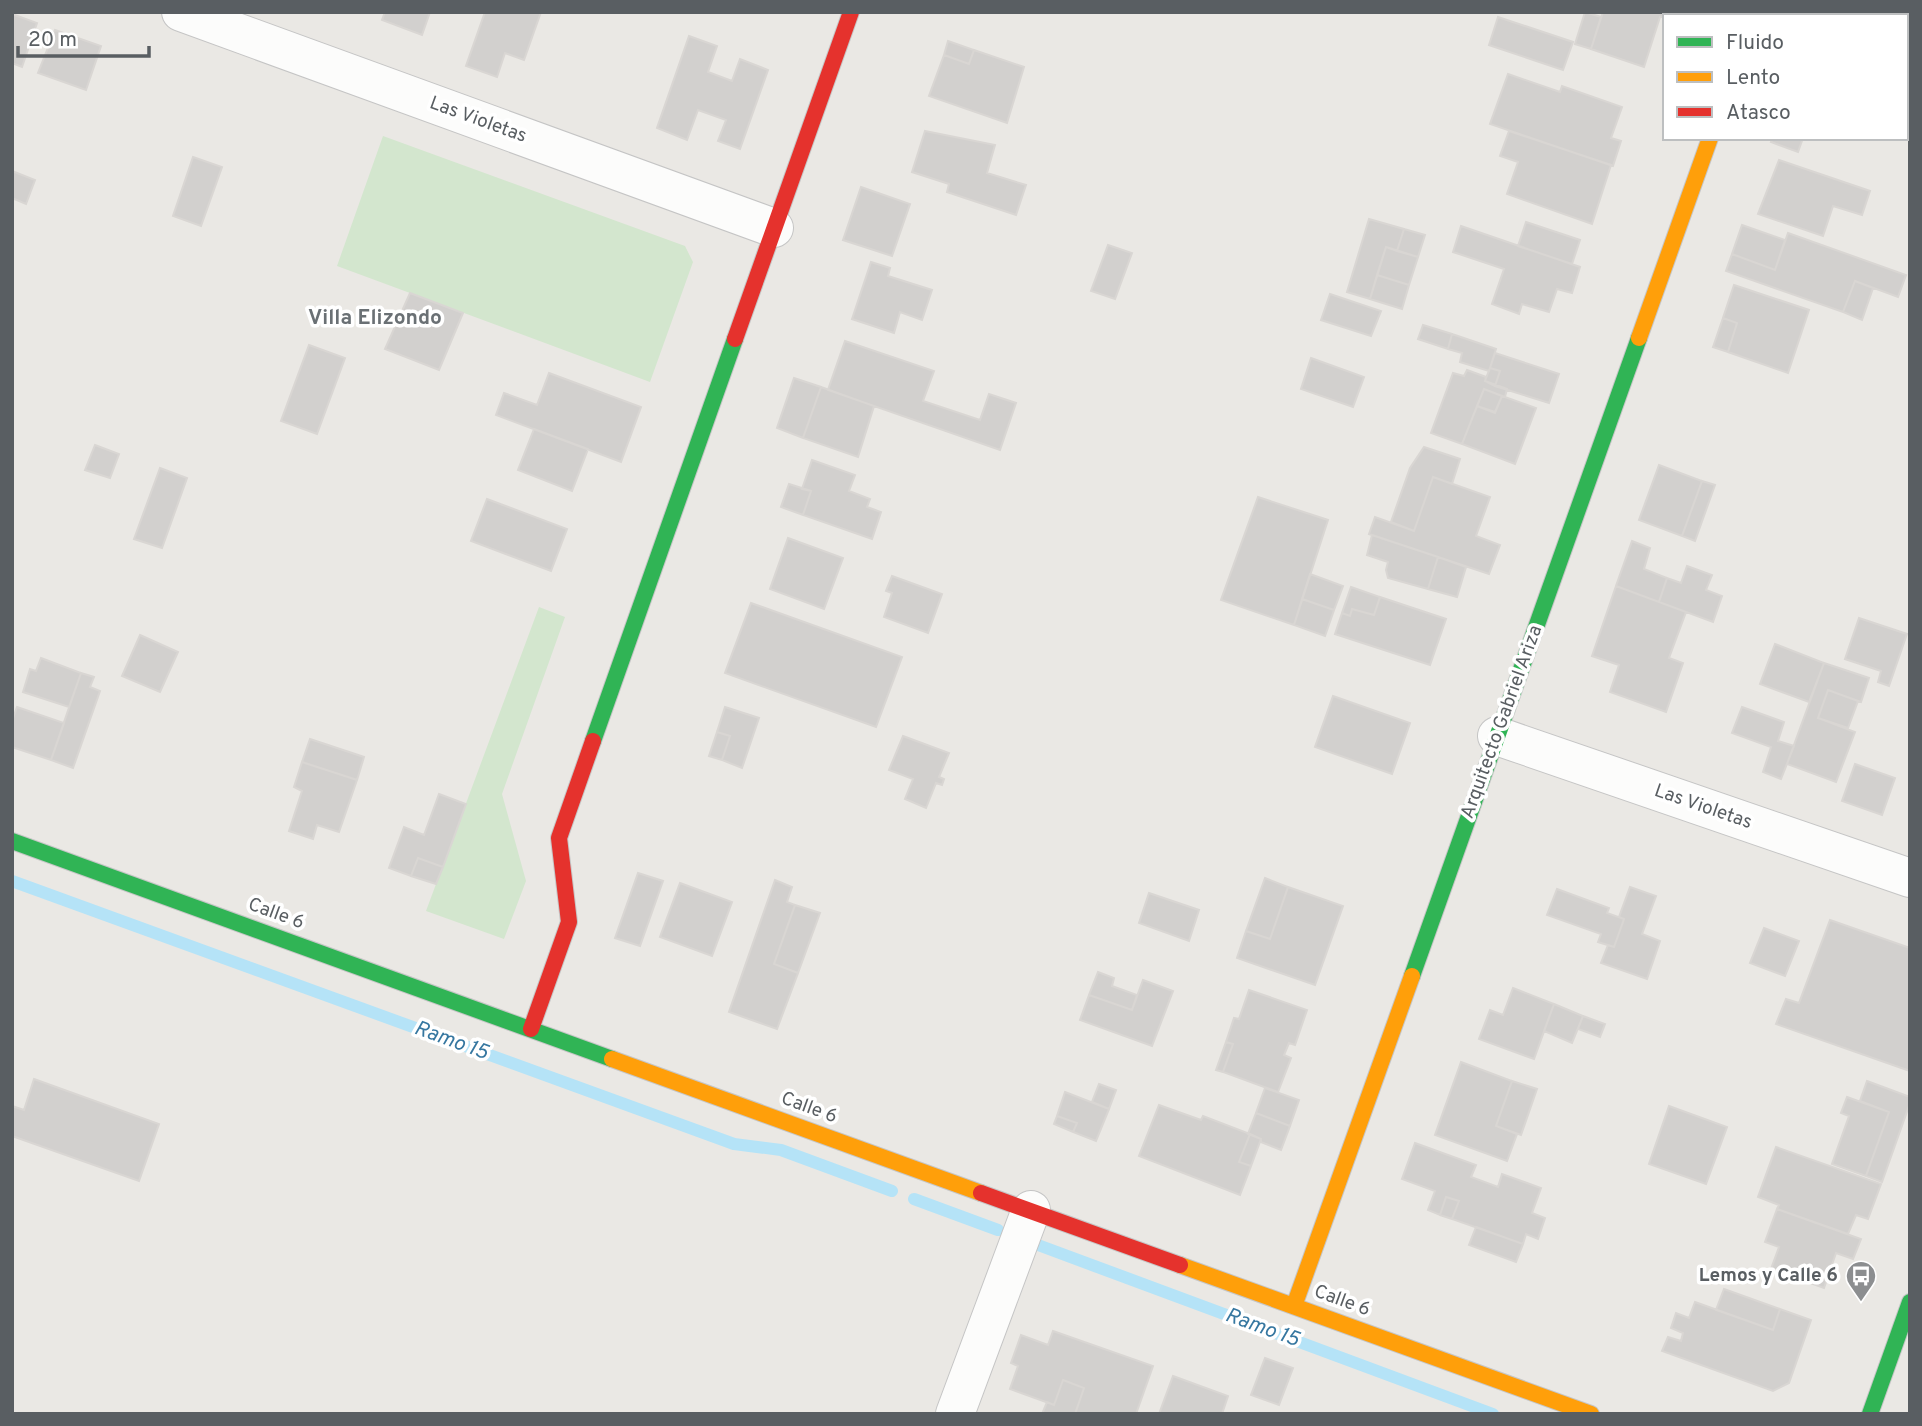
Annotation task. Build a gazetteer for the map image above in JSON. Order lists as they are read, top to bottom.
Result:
{
  "streets": {
    "street": ["Las Violetas", "Arquitecto Gabriel Ariza", "Calle 6"]
  },
  "crossings": [
    ["Las Violetas", "Arquitecto Gabriel Ariza"],
    ["Arquitecto Gabriel Ariza", "Calle 6"]
  ],
  "districts": ["Villa Elizondo"],
  "water": ["Ramo 15"],
  "places": {
    "bus stop": ["Lemos y Calle 6"]
  },
  "legend": ["Fluido", "Lento", "Atasco"],
  "scale_bar": "20 m"
}
